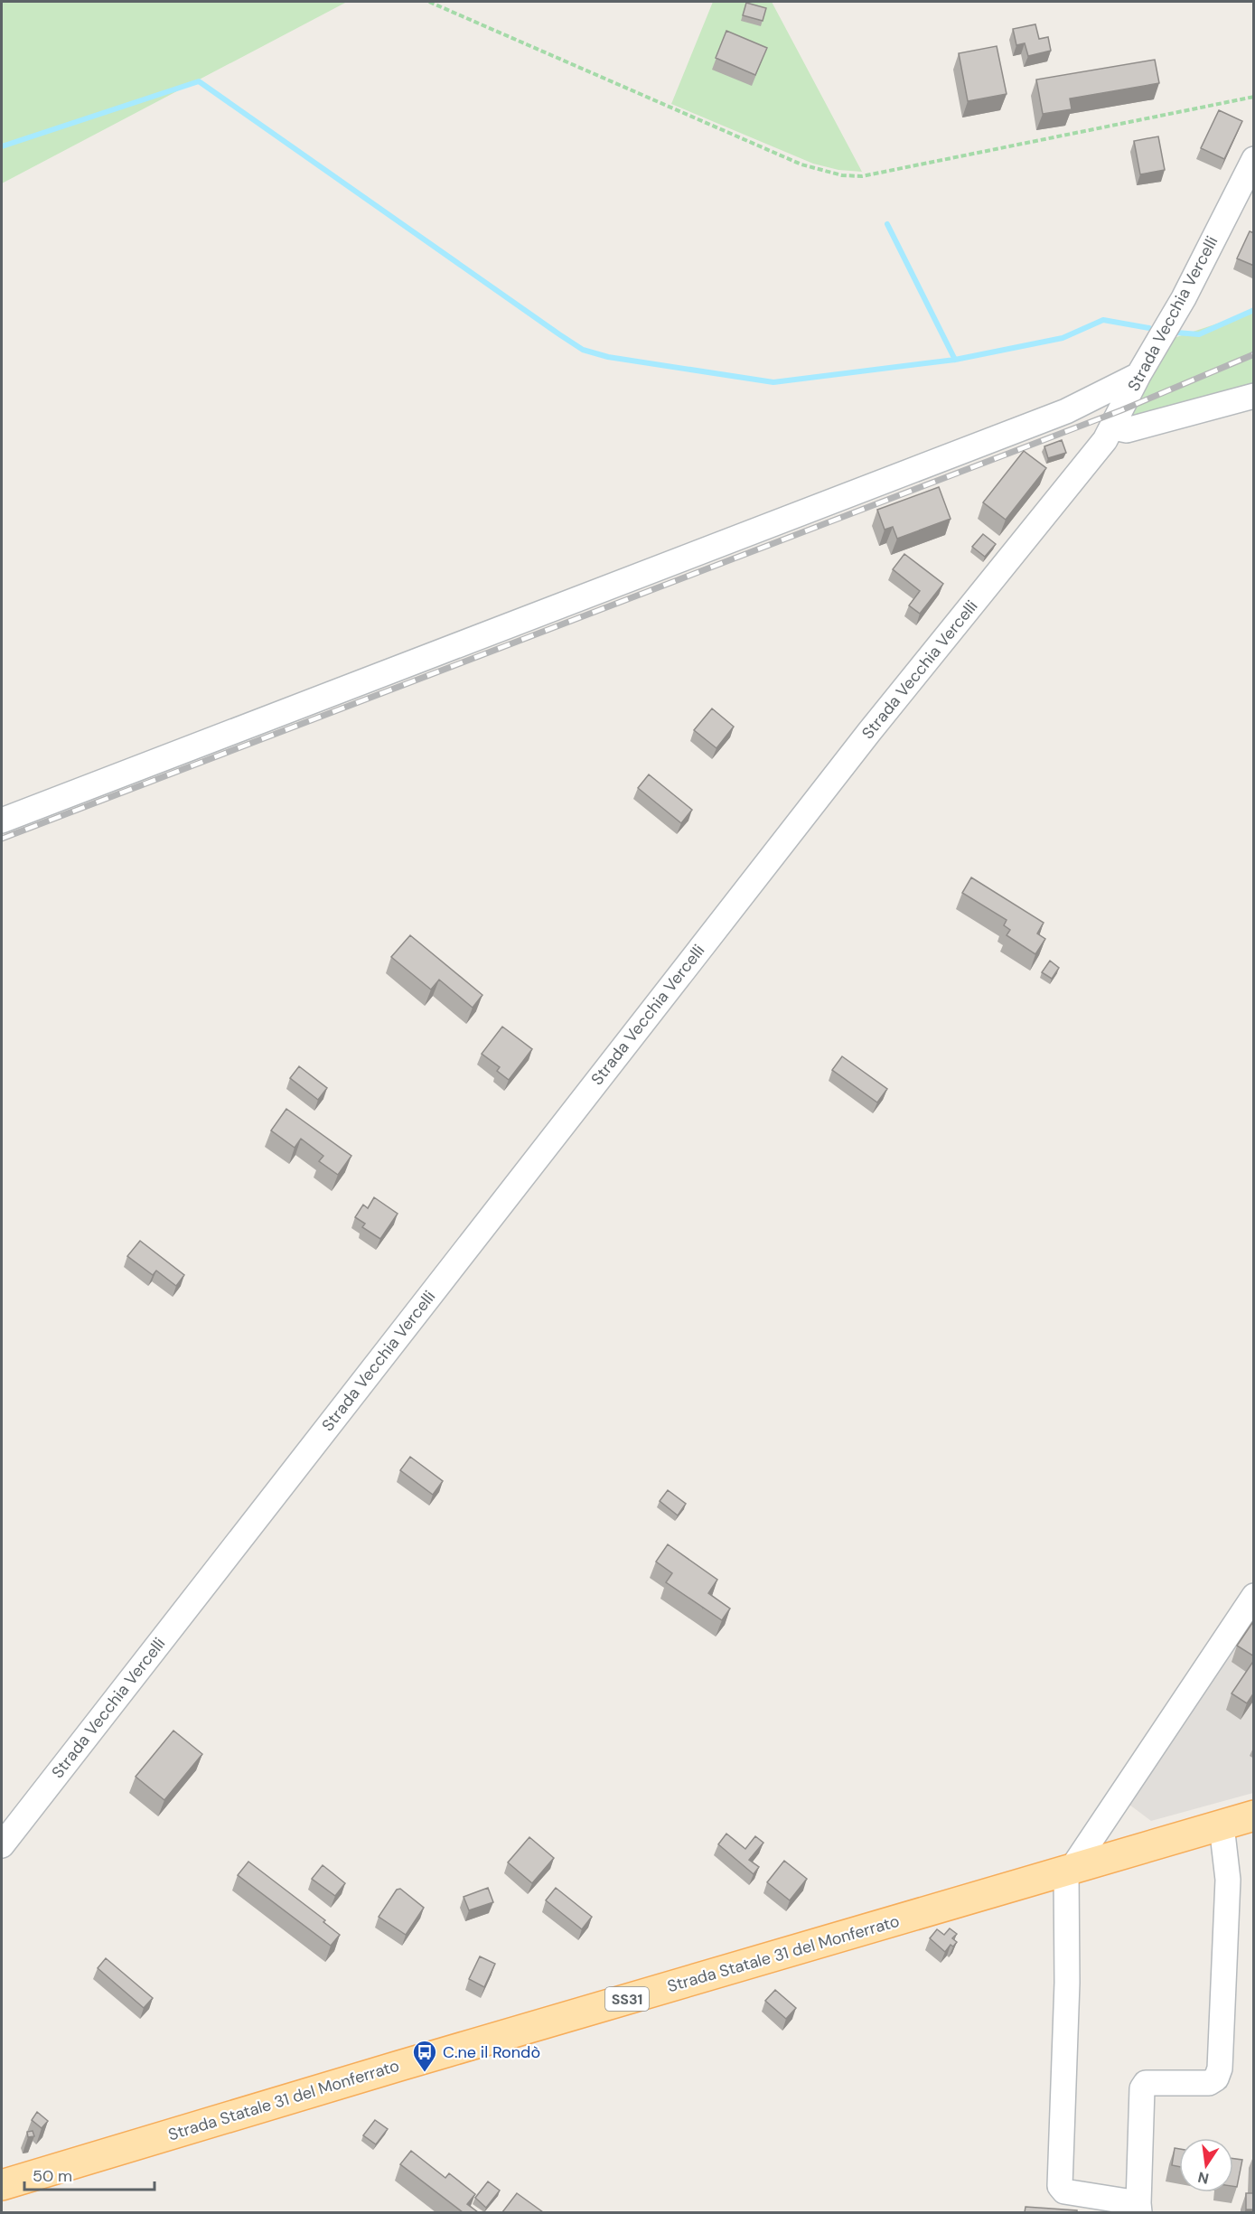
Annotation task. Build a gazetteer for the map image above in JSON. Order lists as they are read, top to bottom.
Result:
{
  "streets": {
    "main road": ["Strada Statale 31 del Monferrato", "SS31"],
    "street": ["Strada Vecchia Vercelli"]
  },
  "places": {
    "bus stop": ["C.ne il Rondò"]
  },
  "scale_bar": "50 m",
  "north": "bottom"
}
